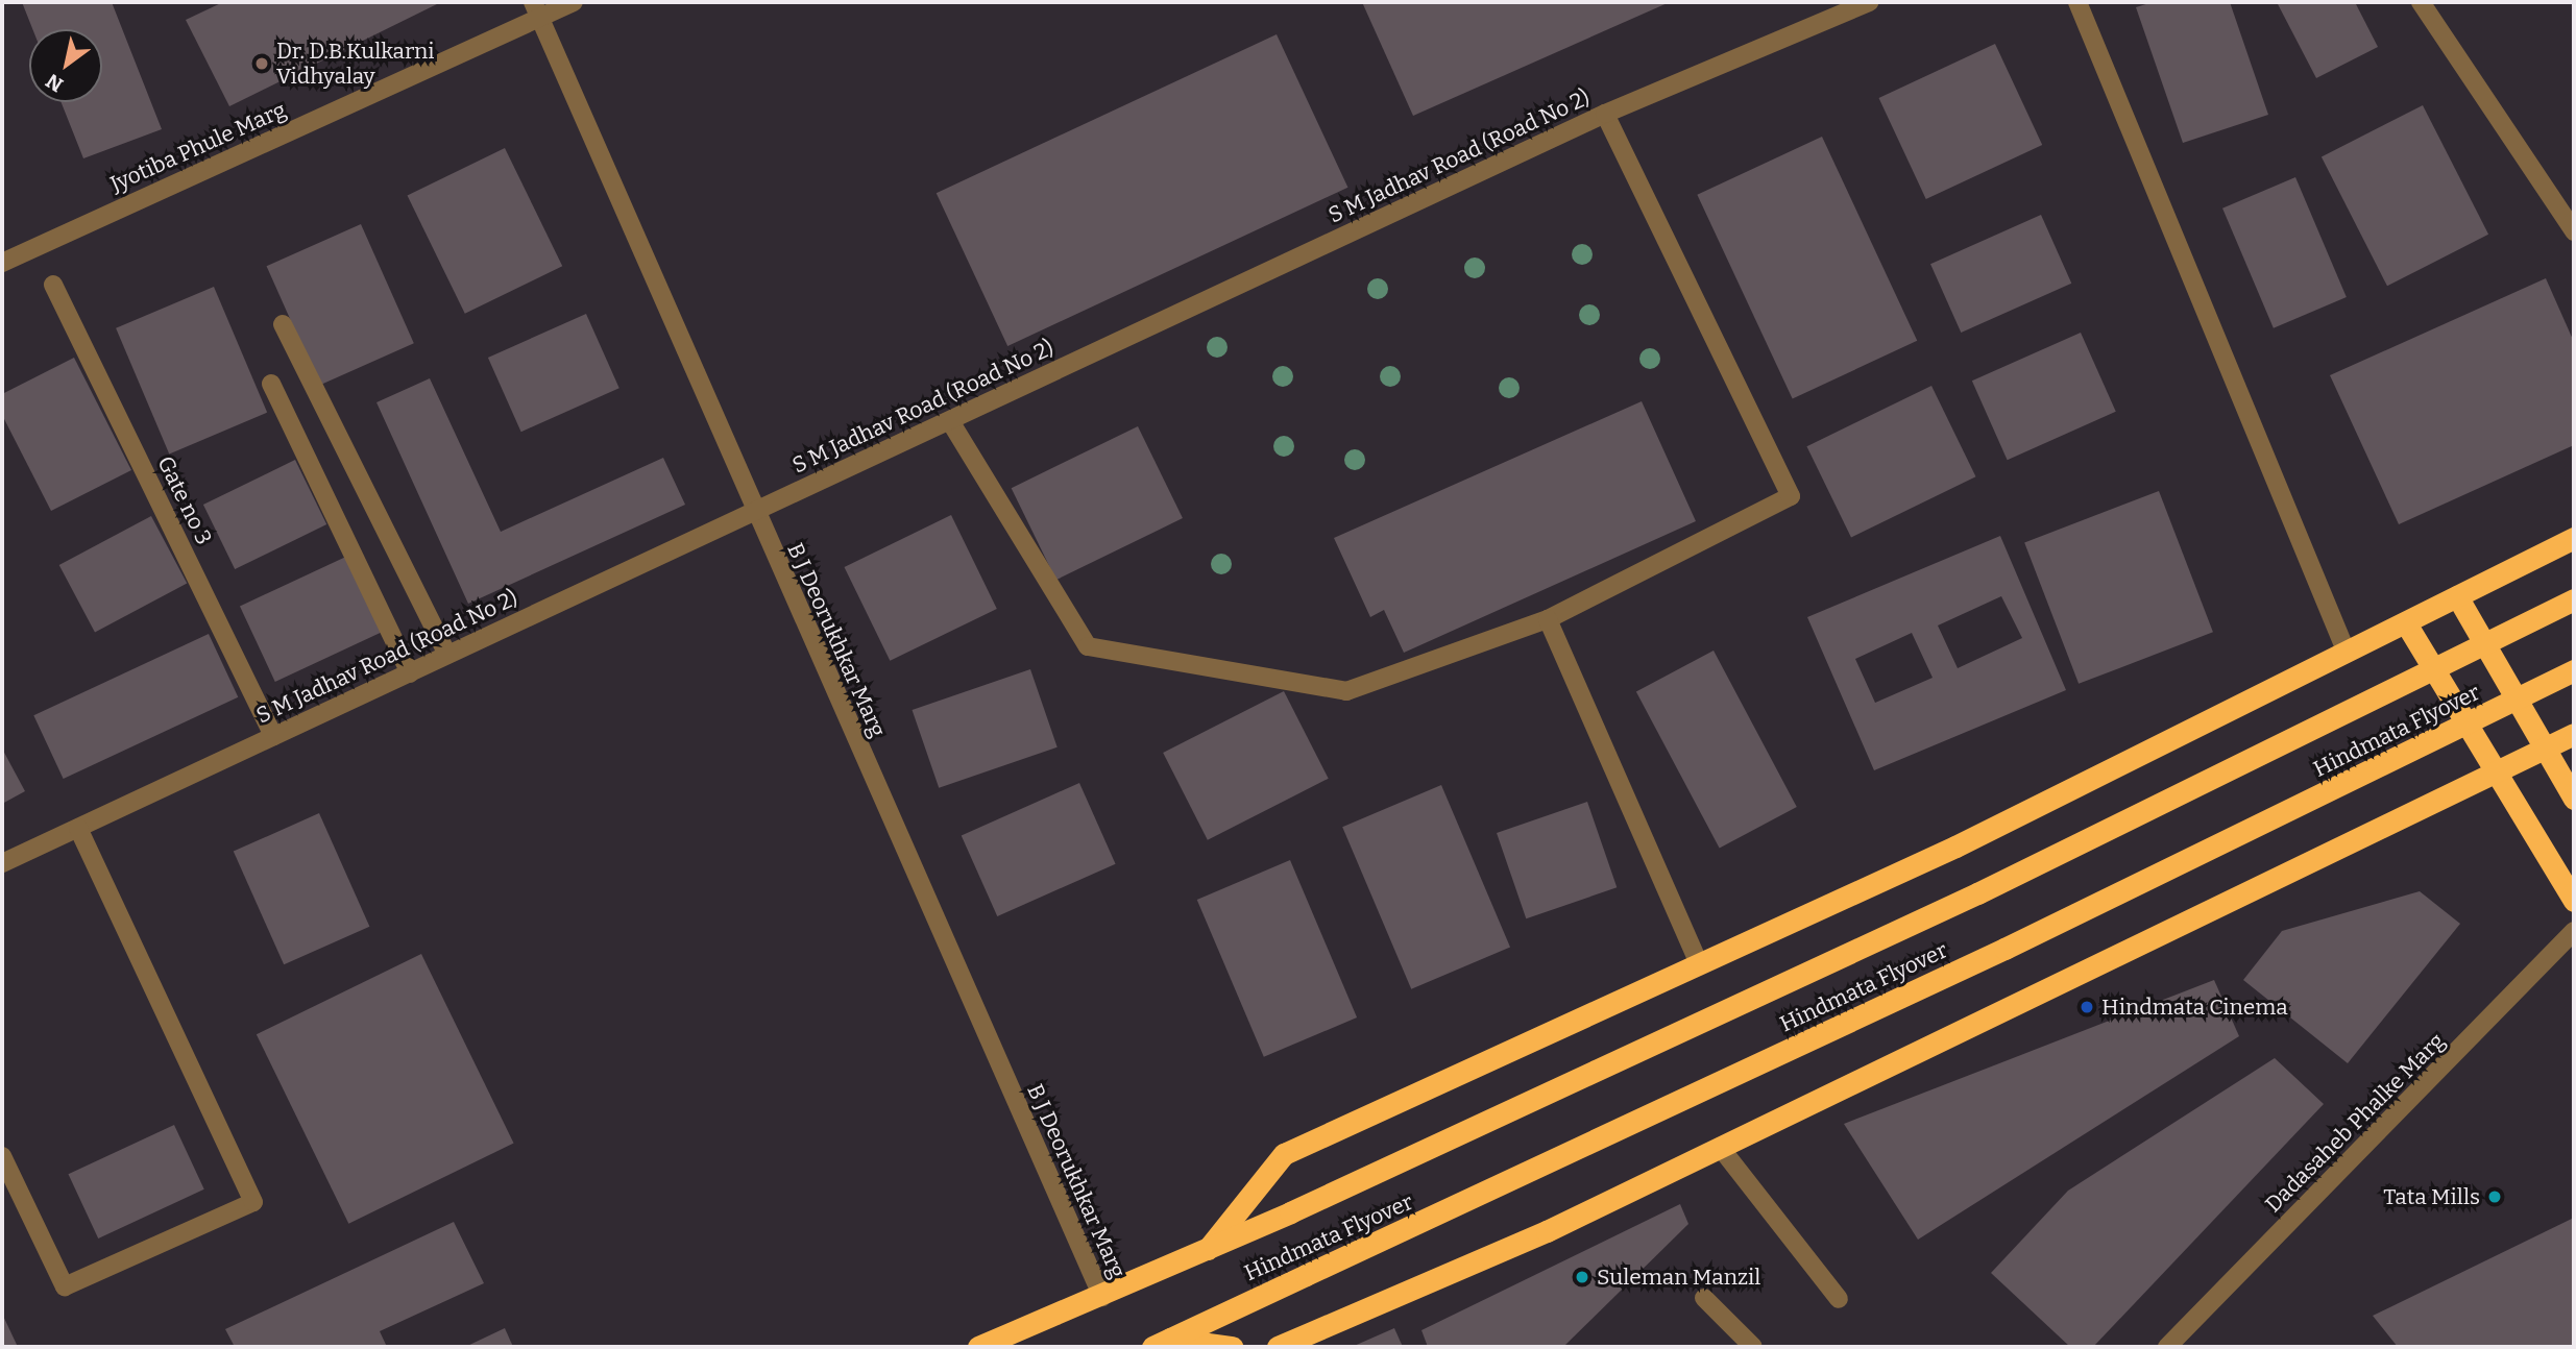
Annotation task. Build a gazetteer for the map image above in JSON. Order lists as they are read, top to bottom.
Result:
{
  "streets": {
    "highway": ["Hindmata Flyover"],
    "street": [
      "Jyotiba Phule Marg",
      "S M Jadhav Road (Road No 2)",
      "Gate no 3",
      "B J Deorukhkar Marg",
      "Dadasaheb Phalke Marg"
    ]
  },
  "crossings": [
    ["Jyotiba Phule Marg", "B J Deorukhkar Marg"],
    ["S M Jadhav Road (Road No 2)", "Gate no 3"],
    ["S M Jadhav Road (Road No 2)", "B J Deorukhkar Marg"],
    ["B J Deorukhkar Marg", "Hindmata Flyover"]
  ],
  "places": [
    "Dr. D.B.Kulkarni Vidhyalay",
    "Hindmata Cinema",
    "Tata Mills",
    "Suleman Manzil"
  ],
  "north": "bottom left"
}
